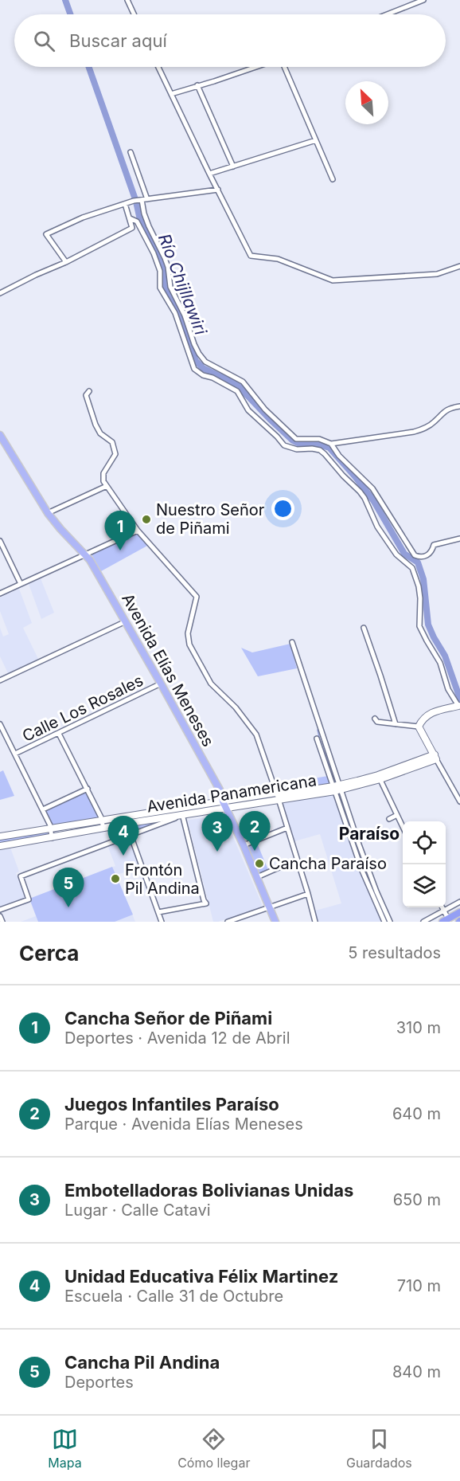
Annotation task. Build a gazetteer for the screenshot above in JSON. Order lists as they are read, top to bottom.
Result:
{
  "streets": {
    "main road": ["Avenida Elías Meneses", "Avenida Panamericana"],
    "street": ["Calle Los Rosales"]
  },
  "crossings": [
    ["Avenida Elías Meneses", "Calle Los Rosales"],
    ["Avenida Elías Meneses", "Avenida Panamericana"]
  ],
  "districts": ["Paraíso"],
  "water": ["Río Chijllawiri"],
  "places": ["Nuestro Señor de Piñami", "Cancha Paraíso", "Frontón Pil Andina"],
  "north": "top left",
  "page": {
    "search": "Buscar aquí",
    "pins": [
      "1",
      "2",
      "3",
      "4",
      "5"
    ],
    "heading": ["Cerca", "5 resultados"],
    "list": [
      {
        "mark": "1",
        "name": "Cancha Señor de Piñami",
        "note": "Deportes · Avenida 12 de Abril",
        "value": "310 m"
      },
      {
        "mark": "2",
        "name": "Juegos Infantiles Paraíso",
        "note": "Parque · Avenida Elías Meneses",
        "value": "640 m"
      },
      {
        "mark": "3",
        "name": "Embotelladoras Bolivianas Unidas",
        "note": "Lugar · Calle Catavi",
        "value": "650 m"
      },
      {
        "mark": "4",
        "name": "Unidad Educativa Félix Martinez",
        "note": "Escuela · Calle 31 de Octubre",
        "value": "710 m"
      },
      {
        "mark": "5",
        "name": "Cancha Pil Andina",
        "note": "Deportes",
        "value": "840 m"
      }
    ],
    "nav": ["Mapa", "Cómo llegar", "Guardados"]
  }
}
